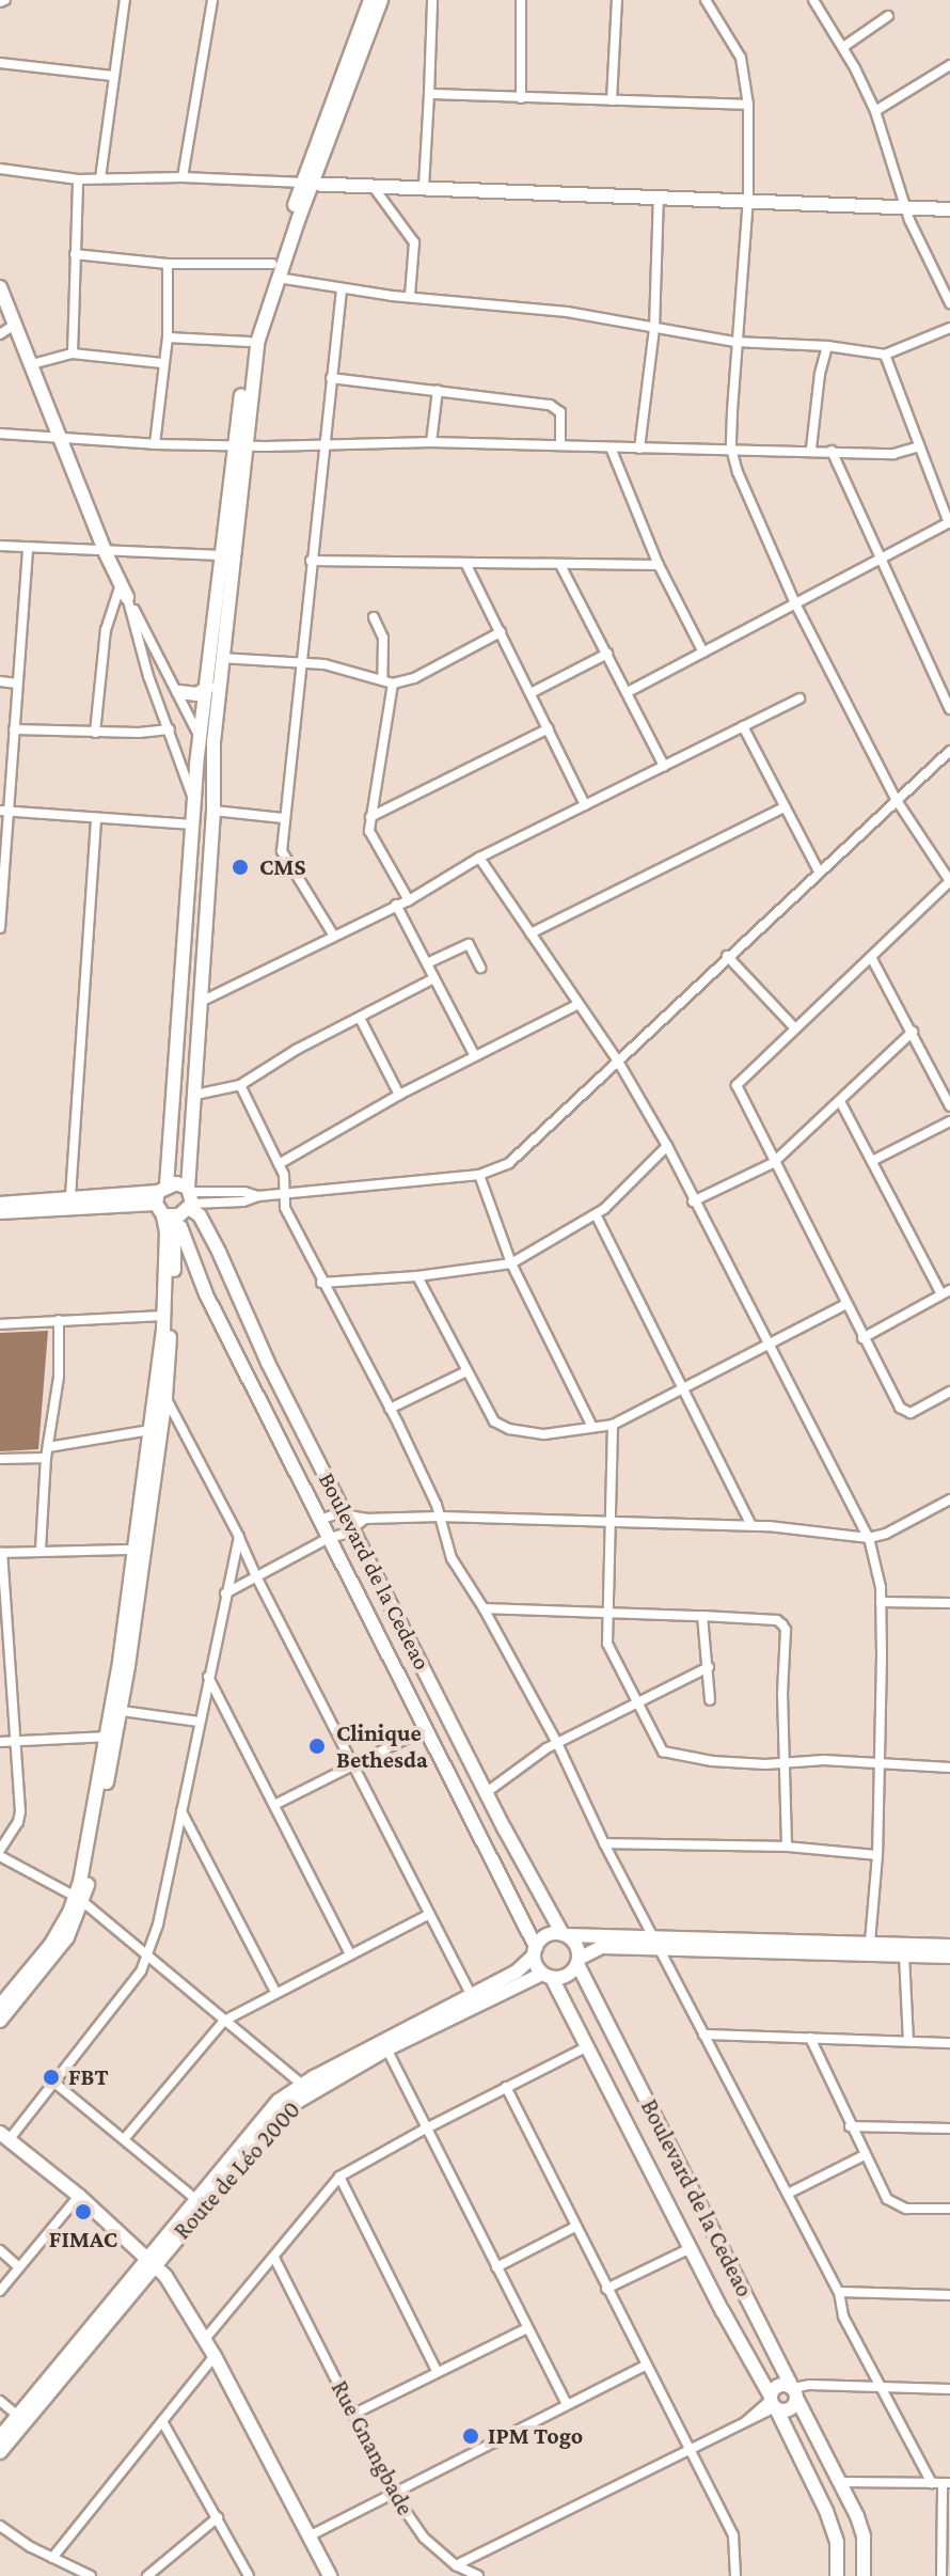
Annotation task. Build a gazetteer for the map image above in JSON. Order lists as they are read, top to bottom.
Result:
{
  "streets": {
    "main road": ["Boulevard de la Cedeao", "Route de Léo 2000"],
    "street": ["Rue Gnangbade"]
  },
  "crossings": [
    ["Boulevard de la Cedeao", "Route de Léo 2000"]
  ],
  "places": [
    "CMS",
    "Clinique Bethesda",
    "FBT",
    "FIMAC",
    "IPM Togo"
  ]
}
